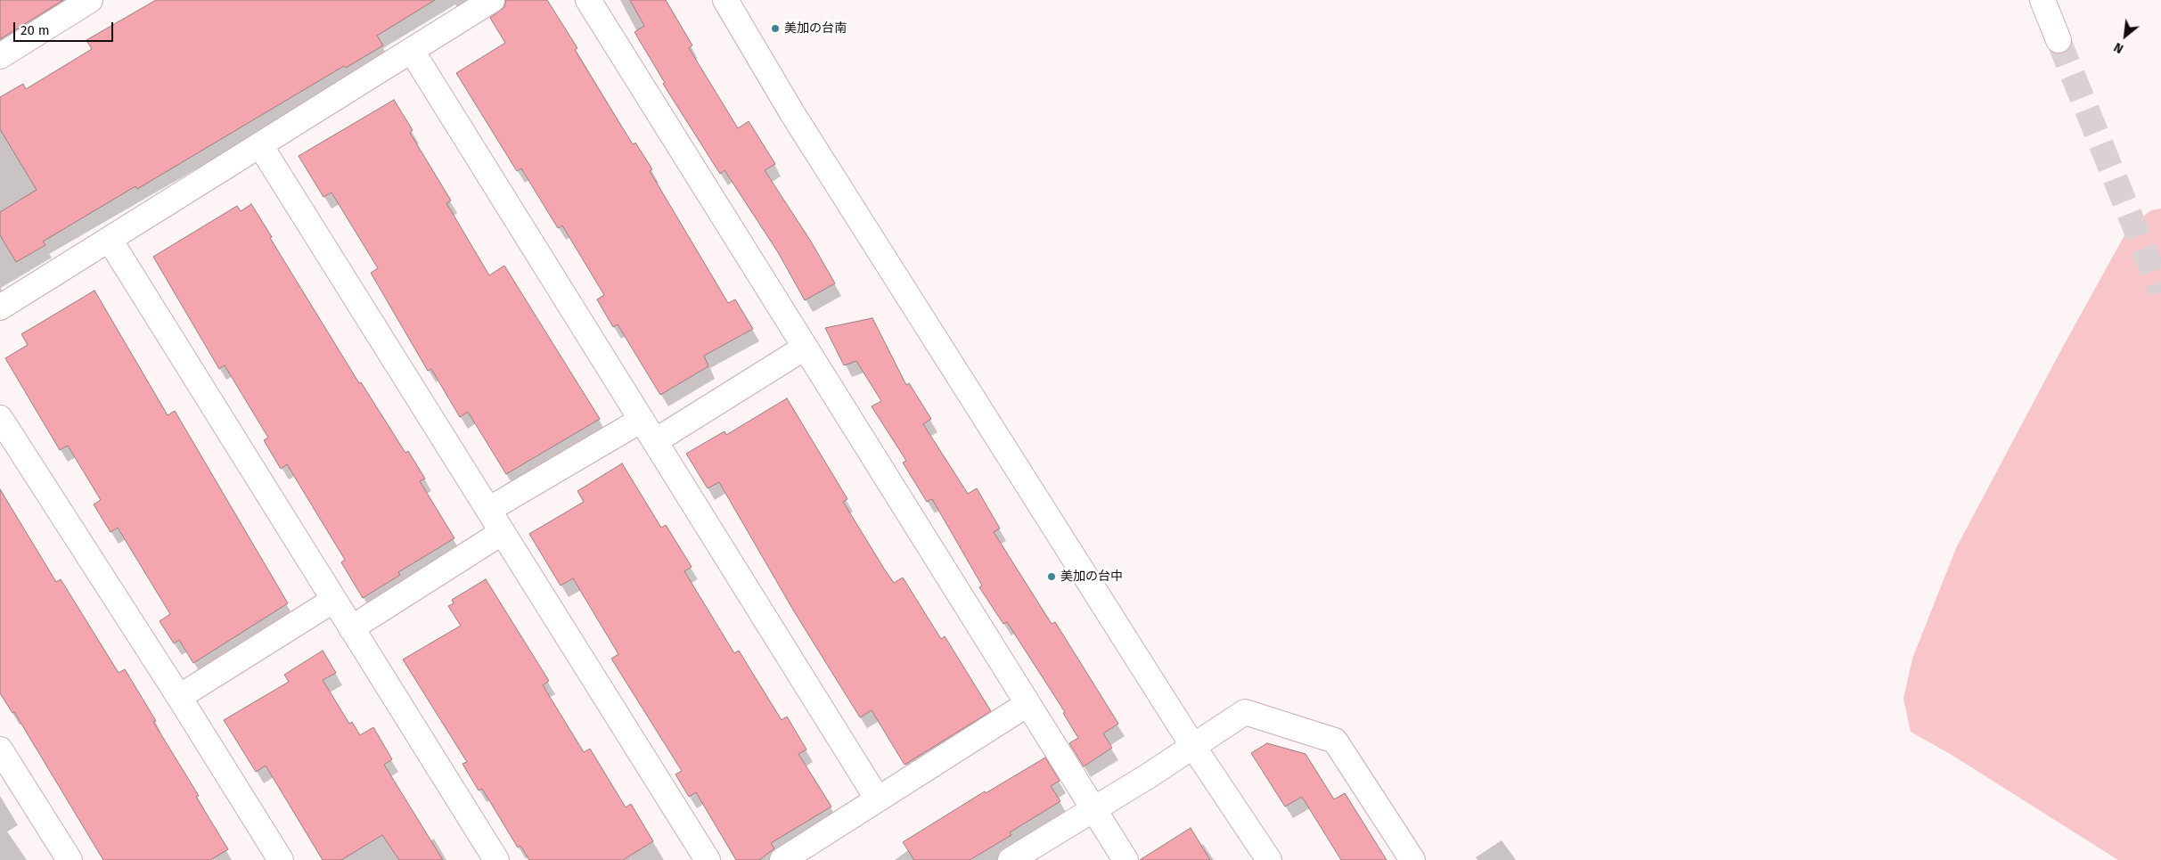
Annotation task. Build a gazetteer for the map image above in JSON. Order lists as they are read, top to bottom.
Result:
{
  "places": ["美加の台南", "美加の台中"],
  "scale_bar": "20 m",
  "north": "bottom left"
}
